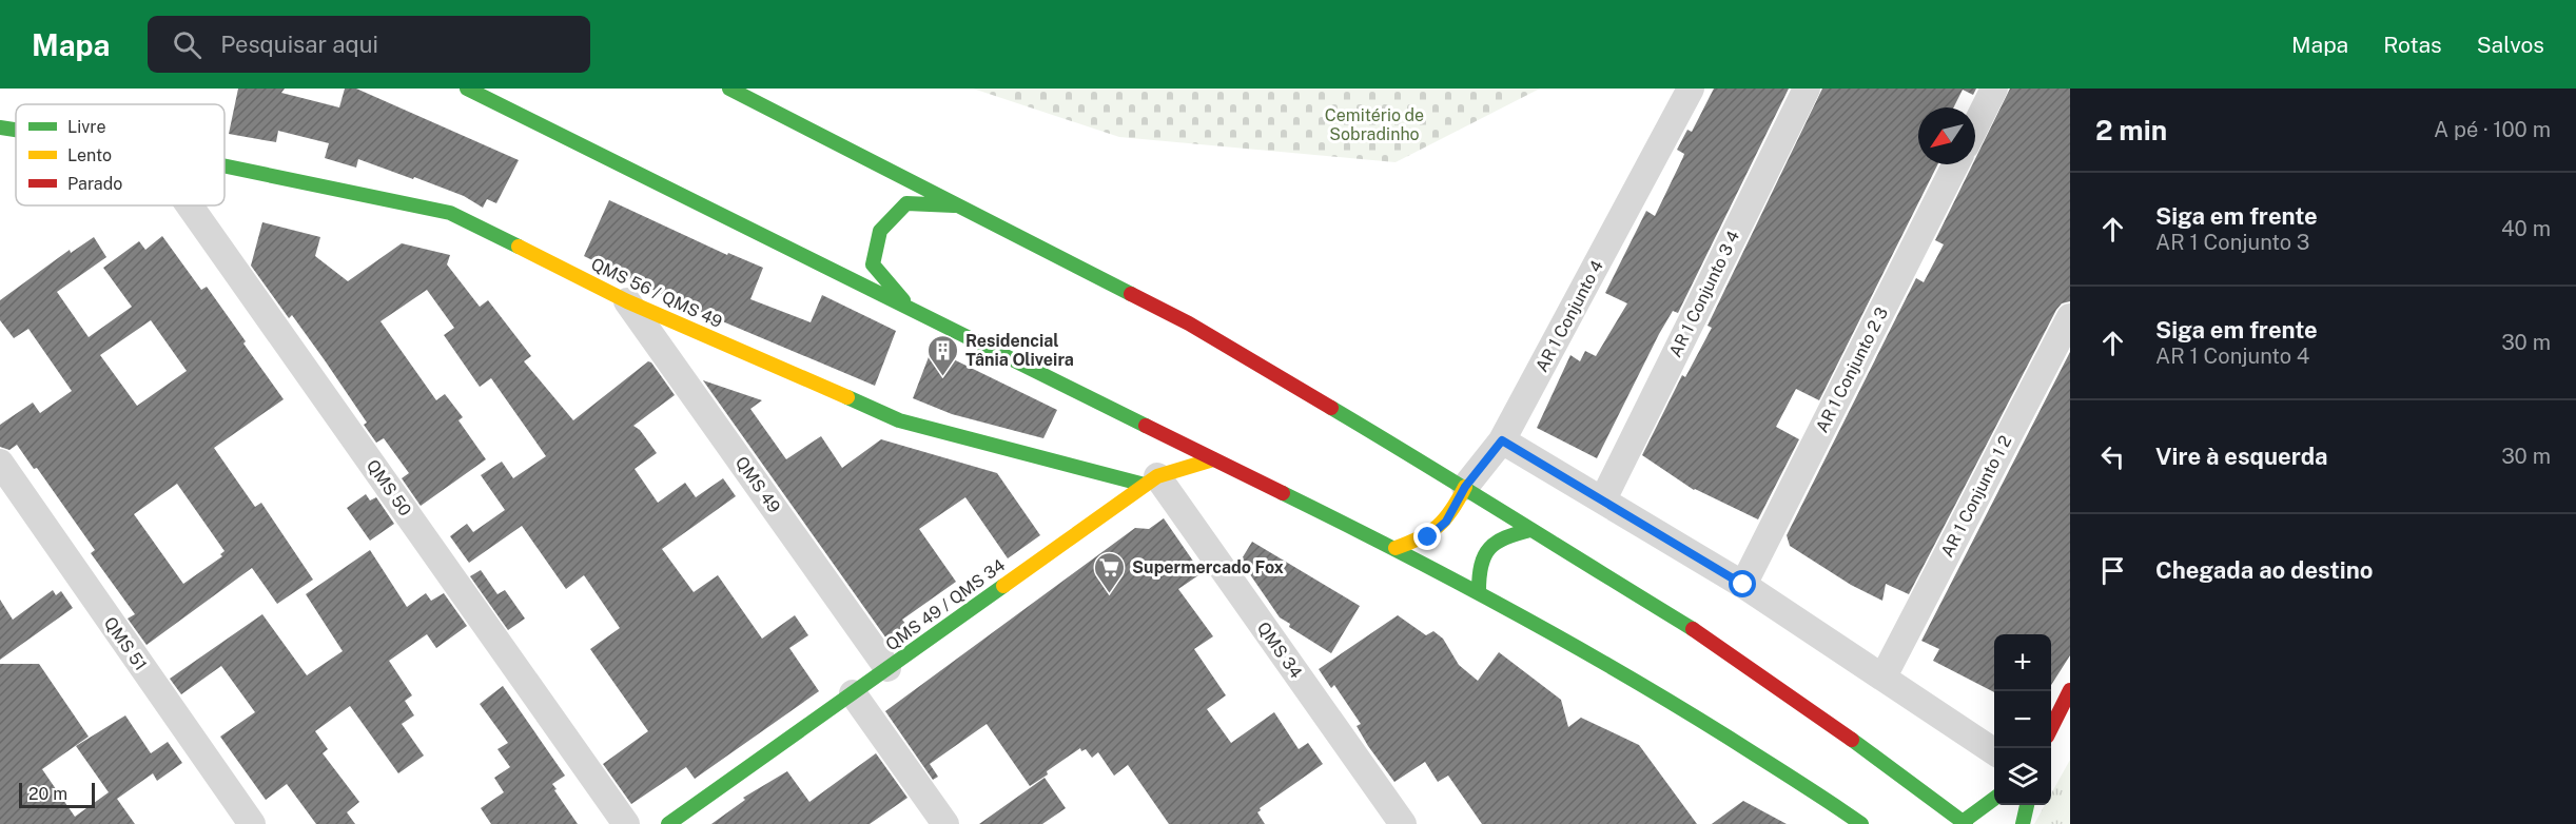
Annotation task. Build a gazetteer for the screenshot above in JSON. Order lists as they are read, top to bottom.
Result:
{
  "streets": {
    "main road": ["QMS 56 / QMS 49", "QMS 49 / QMS 34"],
    "street": [
      "AR 1 Conjunto 3 4",
      "AR 1 Conjunto 4",
      "AR 1 Conjunto 2 3",
      "QMS 49",
      "QMS 50",
      "AR 1 Conjunto 1 2",
      "QMS 51",
      "QMS 34"
    ]
  },
  "crossings": [
    ["QMS 56 / QMS 49", "QMS 49"],
    ["QMS 56 / QMS 49", "QMS 49 / QMS 34"],
    ["QMS 56 / QMS 49", "QMS 34"],
    ["QMS 49", "QMS 49 / QMS 34"],
    ["QMS 49 / QMS 34", "QMS 34"]
  ],
  "parks": ["Cemitério de Sobradinho"],
  "places": {
    "building": ["Residencial Tânia Oliveira"],
    "supermarket": ["Supermercado Fox"]
  },
  "legend": ["Livre", "Lento", "Parado"],
  "scale_bar": "20 m",
  "north": "bottom left",
  "page": {
    "header": "Mapa",
    "search": "Pesquisar aqui",
    "nav": ["Mapa", "Rotas", "Salvos"],
    "heading": ["2 min", "A pé · 100 m"],
    "list": [
      ["Siga em frente", "AR 1 Conjunto 3", "40 m"],
      ["Siga em frente", "AR 1 Conjunto 4", "30 m"],
      ["Vire à esquerda", "30 m"],
      "Chegada ao destino"
    ],
    "map_buttons": ["+", "−"],
    "scale": "20 m"
  }
}
